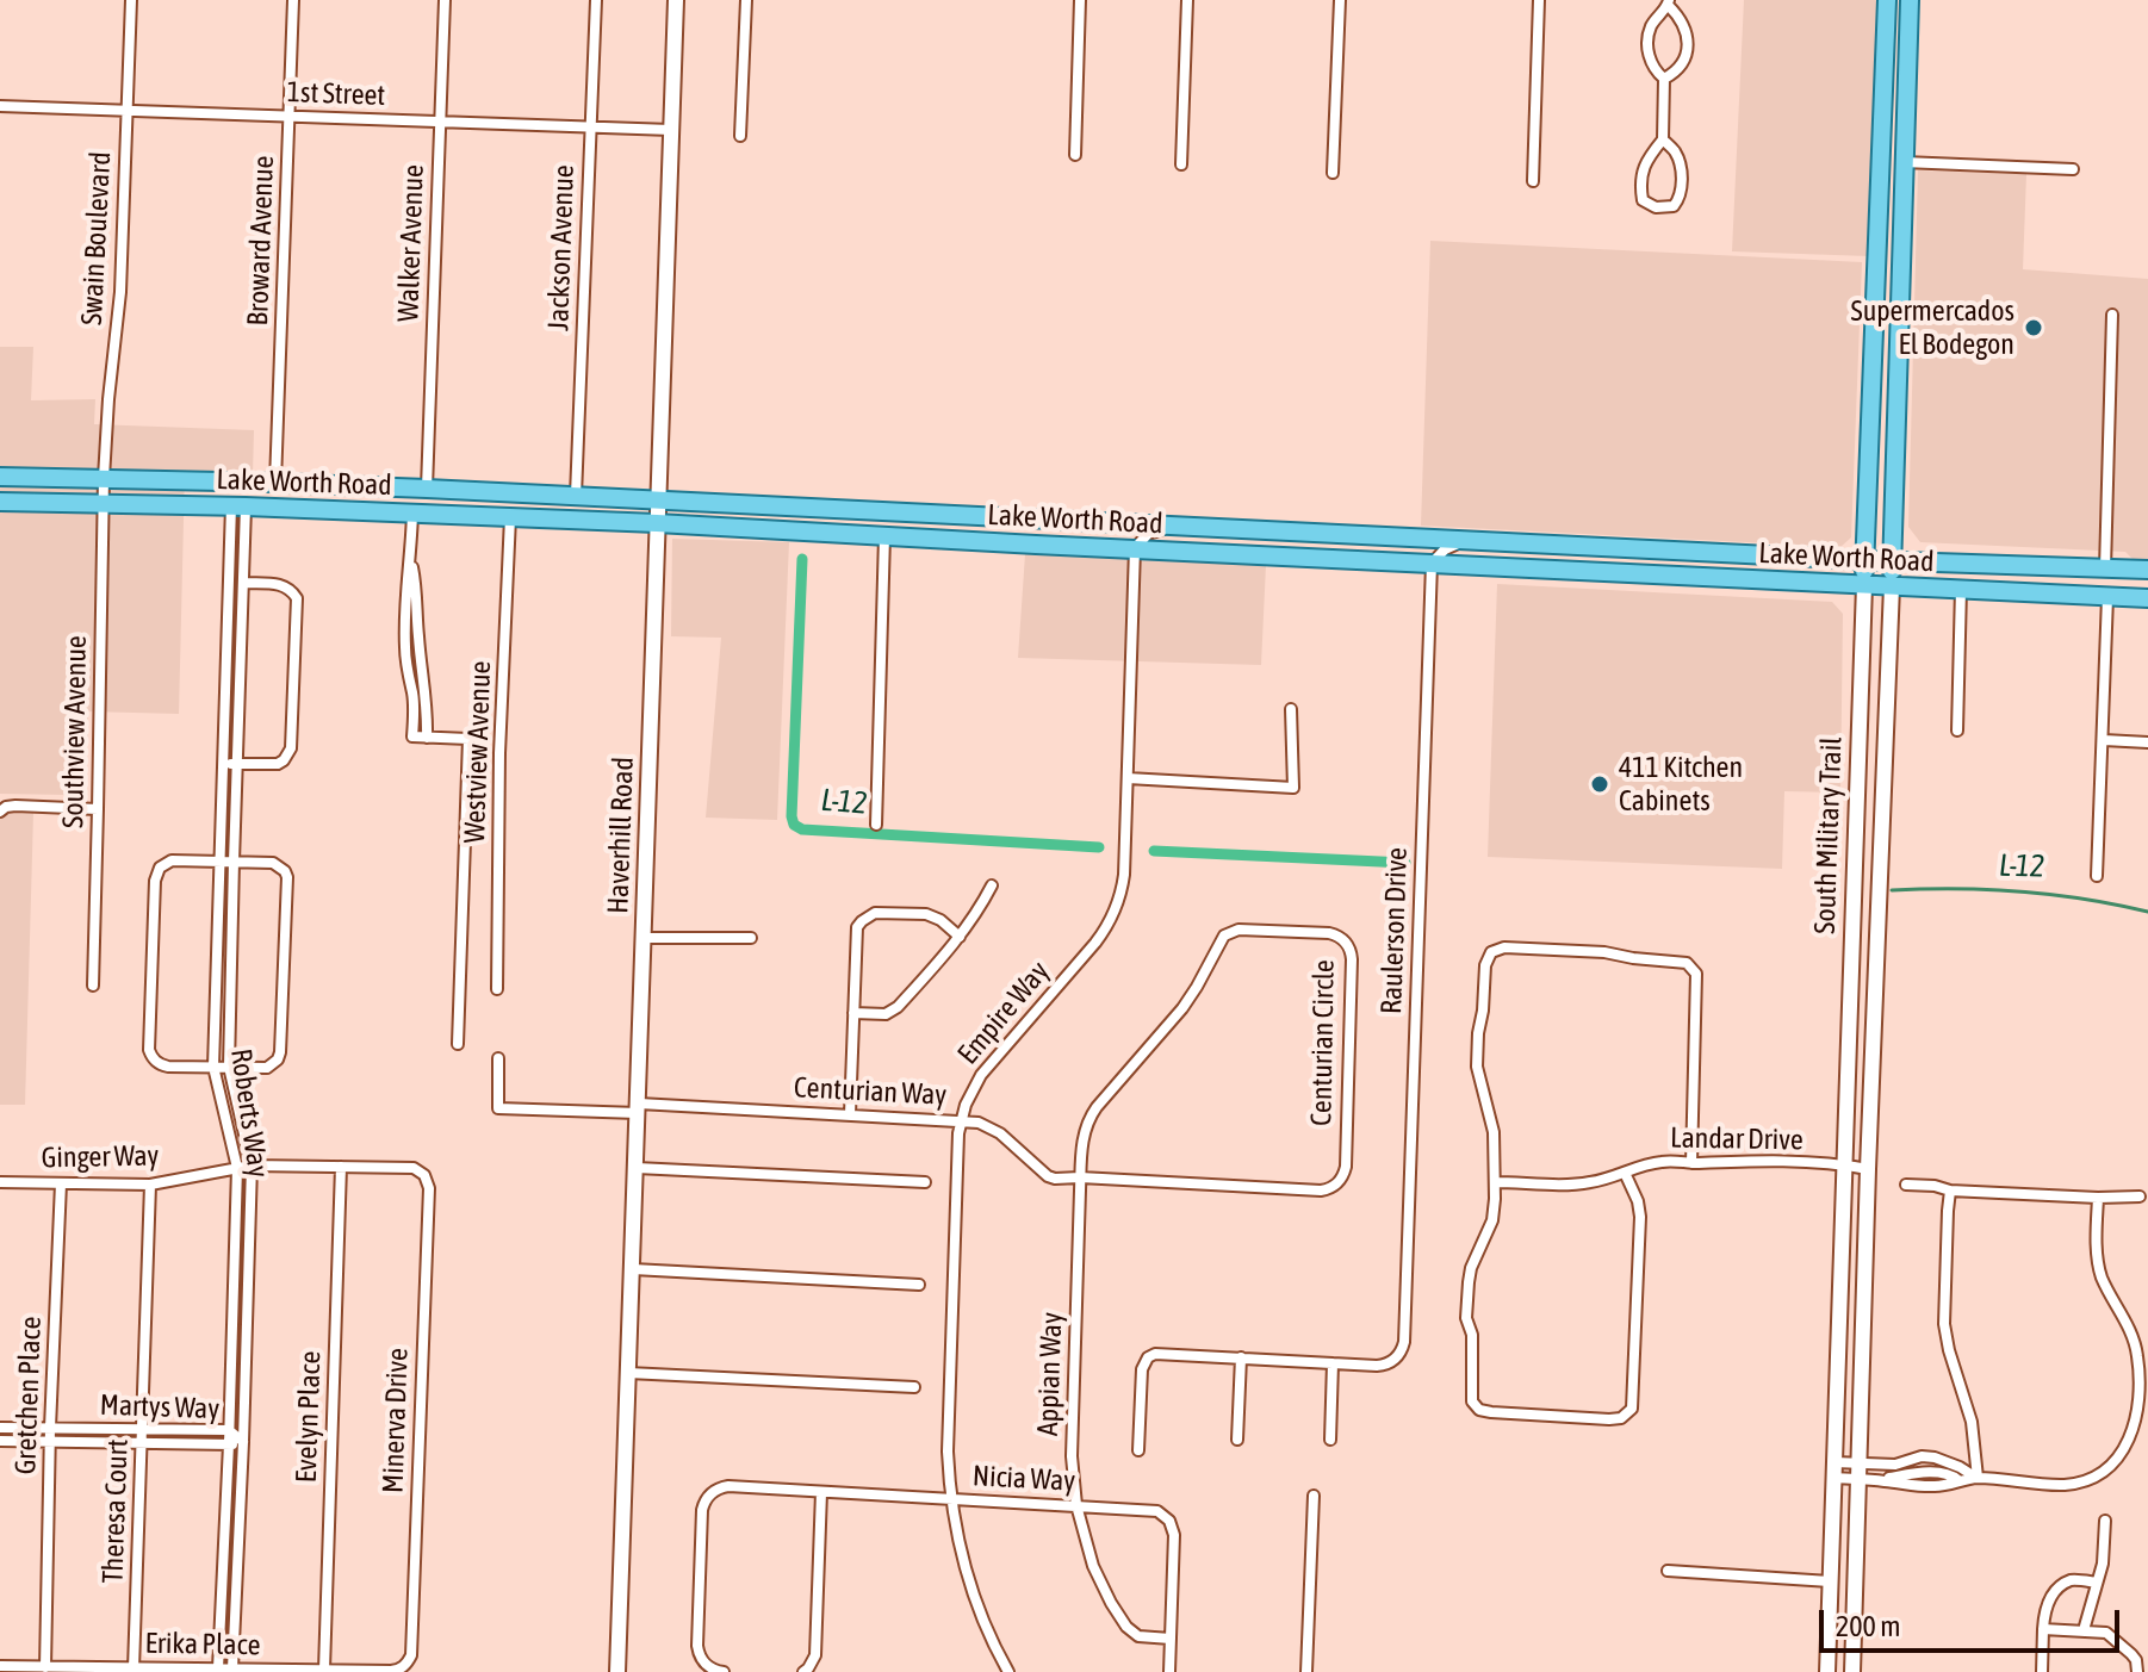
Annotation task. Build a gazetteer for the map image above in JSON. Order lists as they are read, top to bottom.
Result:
{
  "streets": {
    "main road": ["Lake Worth Road", "Haverhill Road", "South Military Trail"],
    "street": [
      "1st Street",
      "Swain Boulevard",
      "Broward Avenue",
      "Walker Avenue",
      "Jackson Avenue",
      "Southview Avenue",
      "Westview Avenue",
      "Raulerson Drive",
      "Empire Way",
      "Centurian Circle",
      "Centurian Way",
      "Roberts Way",
      "Landar Drive",
      "Ginger Way",
      "Appian Way",
      "Gretchen Place",
      "Martys Way",
      "Evelyn Place",
      "Minerva Drive",
      "Nicia Way",
      "Theresa Court",
      "Erika Place"
    ]
  },
  "crossings": [
    ["1st Street", "Swain Boulevard"],
    ["1st Street", "Broward Avenue"],
    ["1st Street", "Walker Avenue"],
    ["1st Street", "Jackson Avenue"],
    ["1st Street", "Haverhill Road"],
    ["Swain Boulevard", "Lake Worth Road"],
    ["Swain Boulevard", "Southview Avenue"],
    ["Broward Avenue", "Lake Worth Road"],
    ["Walker Avenue", "Lake Worth Road"],
    ["Jackson Avenue", "Lake Worth Road"],
    ["Lake Worth Road", "Southview Avenue"],
    ["Lake Worth Road", "Westview Avenue"],
    ["Lake Worth Road", "Haverhill Road"],
    ["Lake Worth Road", "South Military Trail"],
    ["Lake Worth Road", "Raulerson Drive"],
    ["Lake Worth Road", "Empire Way"],
    ["Lake Worth Road", "Roberts Way"],
    ["Haverhill Road", "Centurian Way"],
    ["South Military Trail", "Landar Drive"],
    ["Empire Way", "Centurian Way"],
    ["Empire Way", "Nicia Way"],
    ["Centurian Circle", "Centurian Way"],
    ["Centurian Circle", "Appian Way"],
    ["Centurian Way", "Appian Way"],
    ["Roberts Way", "Ginger Way"],
    ["Roberts Way", "Martys Way"],
    ["Roberts Way", "Erika Place"],
    ["Ginger Way", "Gretchen Place"],
    ["Ginger Way", "Evelyn Place"],
    ["Ginger Way", "Minerva Drive"],
    ["Ginger Way", "Theresa Court"],
    ["Appian Way", "Nicia Way"],
    ["Gretchen Place", "Martys Way"],
    ["Gretchen Place", "Erika Place"],
    ["Martys Way", "Theresa Court"],
    ["Evelyn Place", "Erika Place"],
    ["Minerva Drive", "Erika Place"],
    ["Theresa Court", "Erika Place"]
  ],
  "water": ["L-12"],
  "places": ["Supermercados El Bodegon", "411 Kitchen Cabinets"],
  "scale_bar": "200 m"
}
